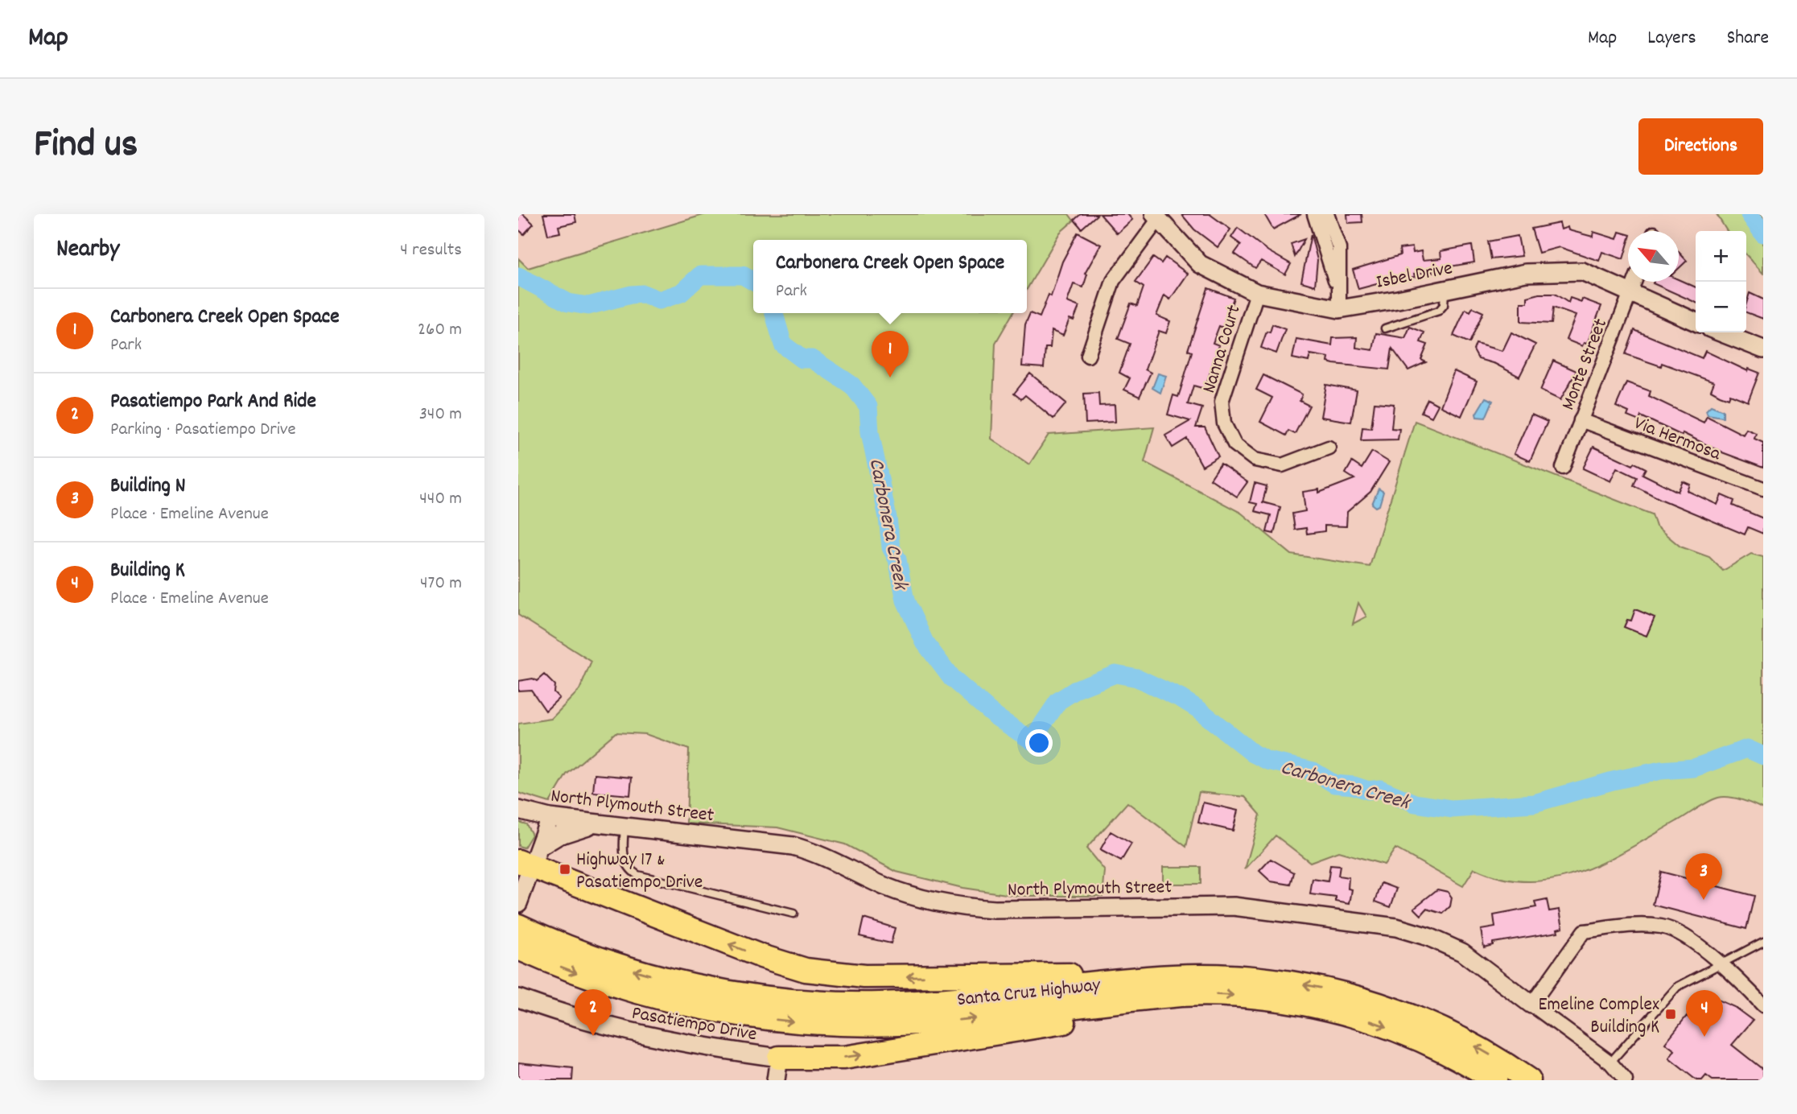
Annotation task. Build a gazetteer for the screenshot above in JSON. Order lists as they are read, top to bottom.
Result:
{
  "streets": {
    "highway": ["Santa Cruz Highway"],
    "street": [
      "Isbel Drive",
      "Nanna Court",
      "Monte Street",
      "Via Hermosa",
      "North Plymouth Street",
      "Pasatiempo Drive"
    ]
  },
  "crossings": [
    ["Isbel Drive", "Nanna Court"],
    ["Isbel Drive", "Monte Street"],
    ["Monte Street", "Via Hermosa"]
  ],
  "water": ["Carbonera Creek"],
  "places": {
    "transit": ["Highway 17 & Pasatiempo Drive", "Emeline Complex Building K"]
  },
  "north": "top left",
  "page": {
    "header": "Map",
    "nav": ["Map", "Layers", "Share"],
    "title": "Find us",
    "buttons": "Directions",
    "heading": ["Nearby", "4 results"],
    "map_buttons": ["+", "−"],
    "popup": ["Carbonera Creek Open Space", "Park"],
    "list": [
      {
        "mark": "1",
        "name": "Carbonera Creek Open Space",
        "note": "Park",
        "value": "260 m"
      },
      {
        "mark": "2",
        "name": "Pasatiempo Park And Ride",
        "note": "Parking · Pasatiempo Drive",
        "value": "340 m"
      },
      {
        "mark": "3",
        "name": "Building N",
        "note": "Place · Emeline Avenue",
        "value": "440 m"
      },
      {
        "mark": "4",
        "name": "Building K",
        "note": "Place · Emeline Avenue",
        "value": "470 m"
      }
    ],
    "pins": [
      "1",
      "3",
      "2",
      "4"
    ]
  }
}
